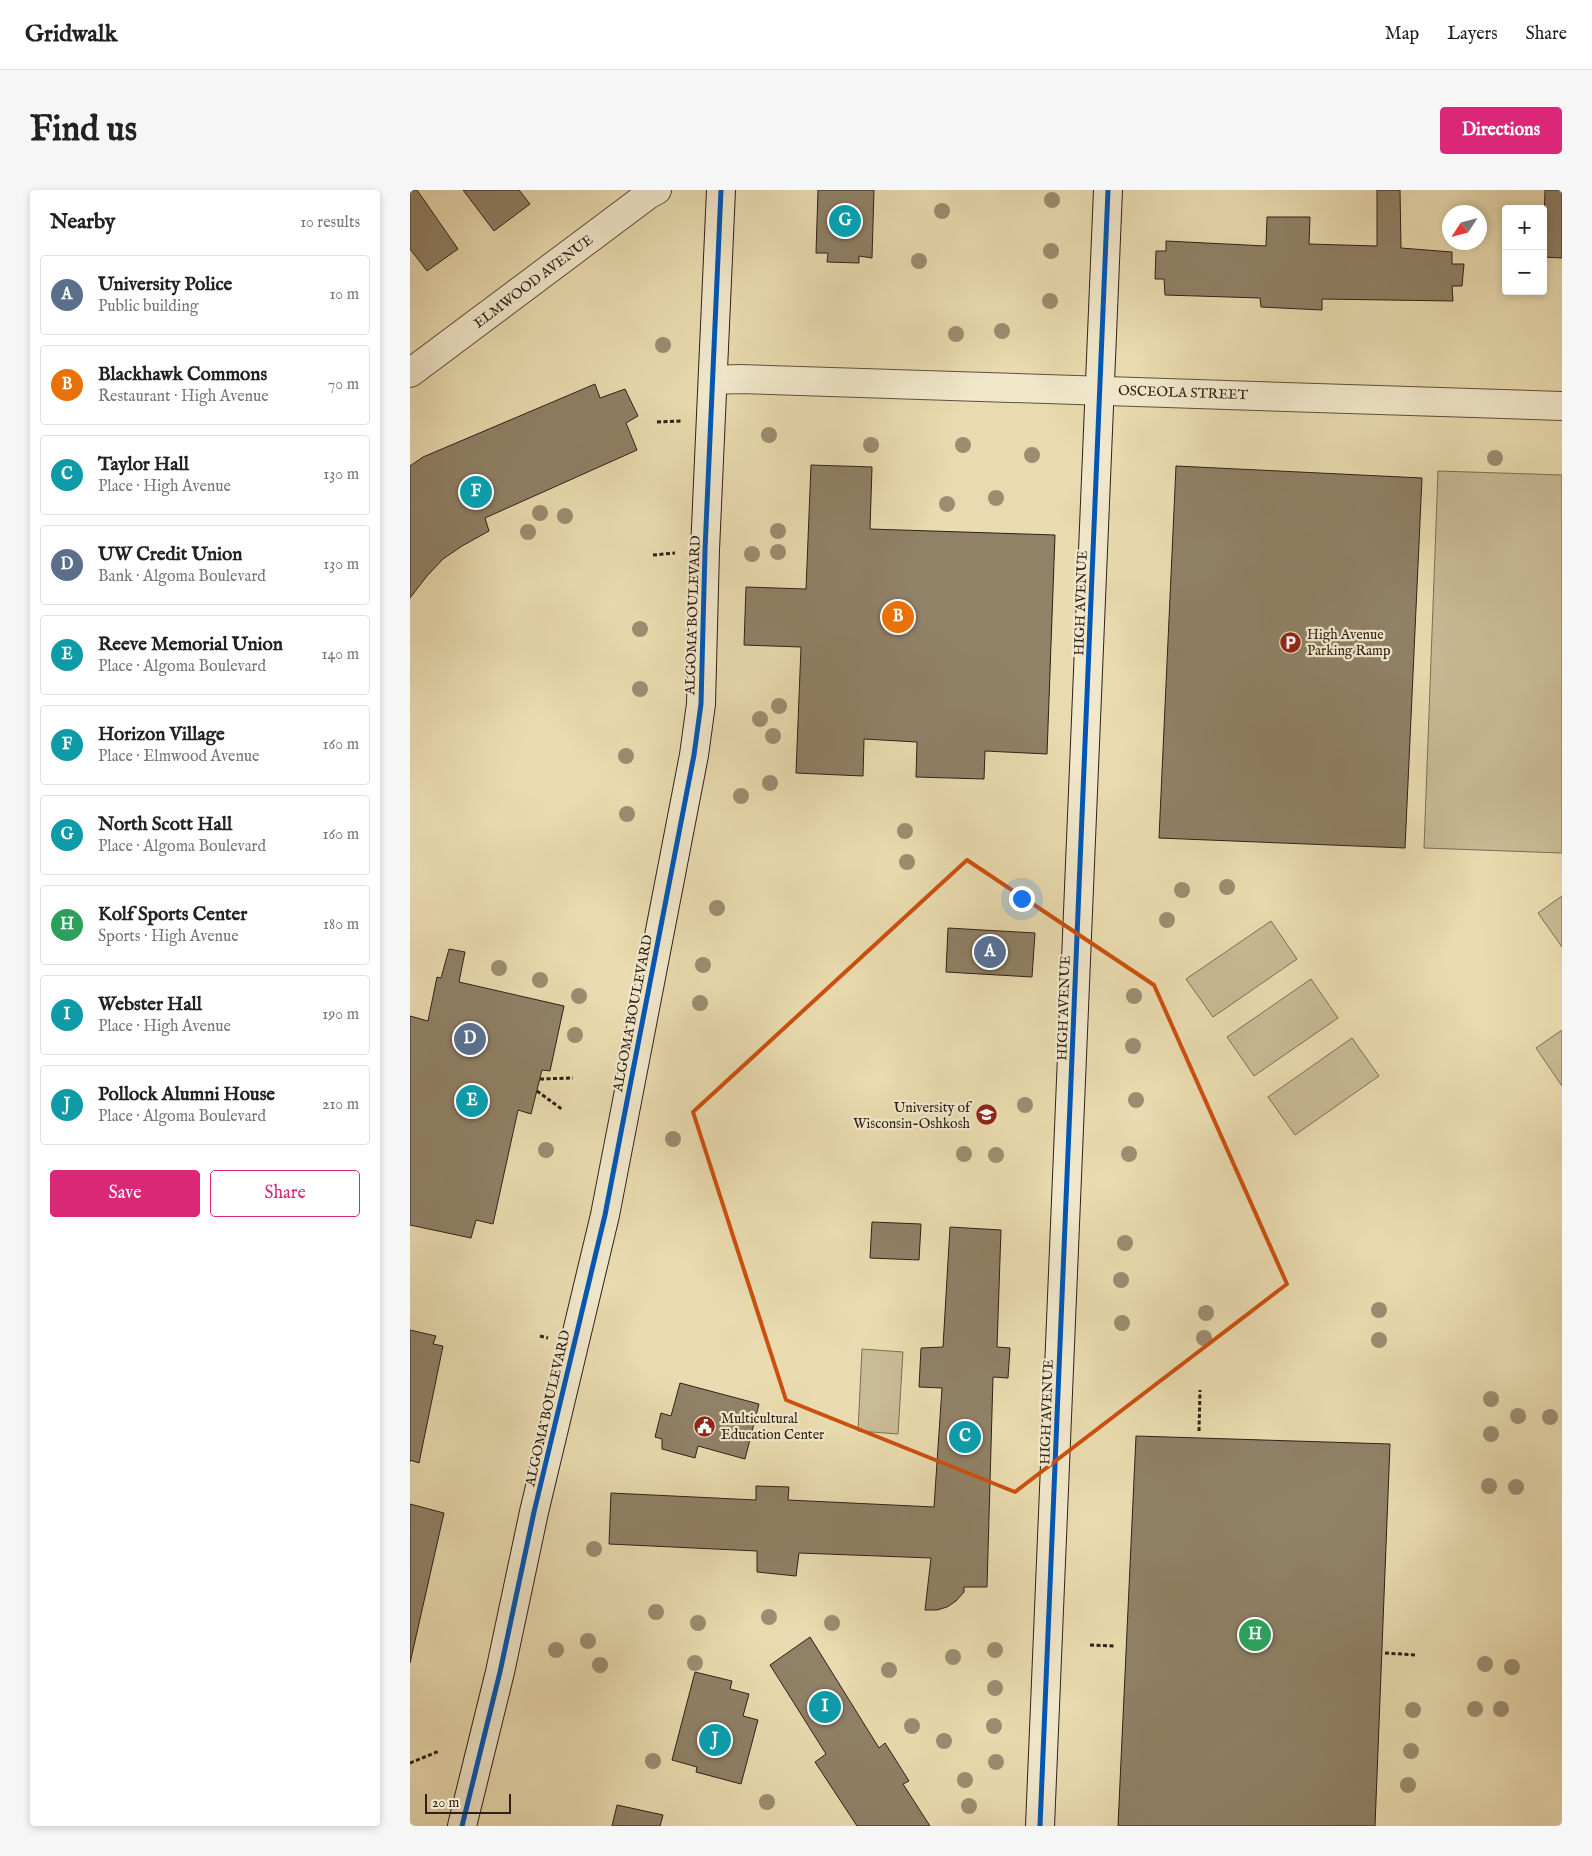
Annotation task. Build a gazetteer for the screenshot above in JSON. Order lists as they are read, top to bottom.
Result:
{
  "streets": {
    "main road": [
      "ELMWOOD AVENUE",
      "OSCEOLA STREET",
      "HIGH AVENUE",
      "ALGOMA BOULEVARD"
    ]
  },
  "crossings": [
    ["OSCEOLA STREET", "HIGH AVENUE"],
    ["OSCEOLA STREET", "ALGOMA BOULEVARD"]
  ],
  "places": {
    "parking": ["High Avenue Parking Ramp"],
    "school or university": ["University of Wisconsin-Oshkosh"],
    "public building": ["Multicultural Education Center"]
  },
  "scale_bar": "20 m",
  "north": "bottom left",
  "page": {
    "header": "Gridwalk",
    "nav": ["Map", "Layers", "Share"],
    "buttons": [
      "Directions",
      ["Save", "Share"]
    ],
    "title": "Find us",
    "heading": ["Nearby", "10 results"],
    "pins": [
      "G",
      "F",
      "B",
      "A",
      "D",
      "E",
      "C",
      "H",
      "I",
      "J"
    ],
    "map_buttons": ["+", "−"],
    "list": [
      {
        "mark": "A",
        "name": "University Police",
        "note": "Public building",
        "value": "10 m"
      },
      {
        "mark": "B",
        "name": "Blackhawk Commons",
        "note": "Restaurant · High Avenue",
        "value": "70 m"
      },
      {
        "mark": "C",
        "name": "Taylor Hall",
        "note": "Place · High Avenue",
        "value": "130 m"
      },
      {
        "mark": "D",
        "name": "UW Credit Union",
        "note": "Bank · Algoma Boulevard",
        "value": "130 m"
      },
      {
        "mark": "E",
        "name": "Reeve Memorial Union",
        "note": "Place · Algoma Boulevard",
        "value": "140 m"
      },
      {
        "mark": "F",
        "name": "Horizon Village",
        "note": "Place · Elmwood Avenue",
        "value": "160 m"
      },
      {
        "mark": "G",
        "name": "North Scott Hall",
        "note": "Place · Algoma Boulevard",
        "value": "160 m"
      },
      {
        "mark": "H",
        "name": "Kolf Sports Center",
        "note": "Sports · High Avenue",
        "value": "180 m"
      },
      {
        "mark": "I",
        "name": "Webster Hall",
        "note": "Place · High Avenue",
        "value": "190 m"
      },
      {
        "mark": "J",
        "name": "Pollock Alumni House",
        "note": "Place · Algoma Boulevard",
        "value": "210 m"
      }
    ],
    "scale": "20 m"
  }
}
